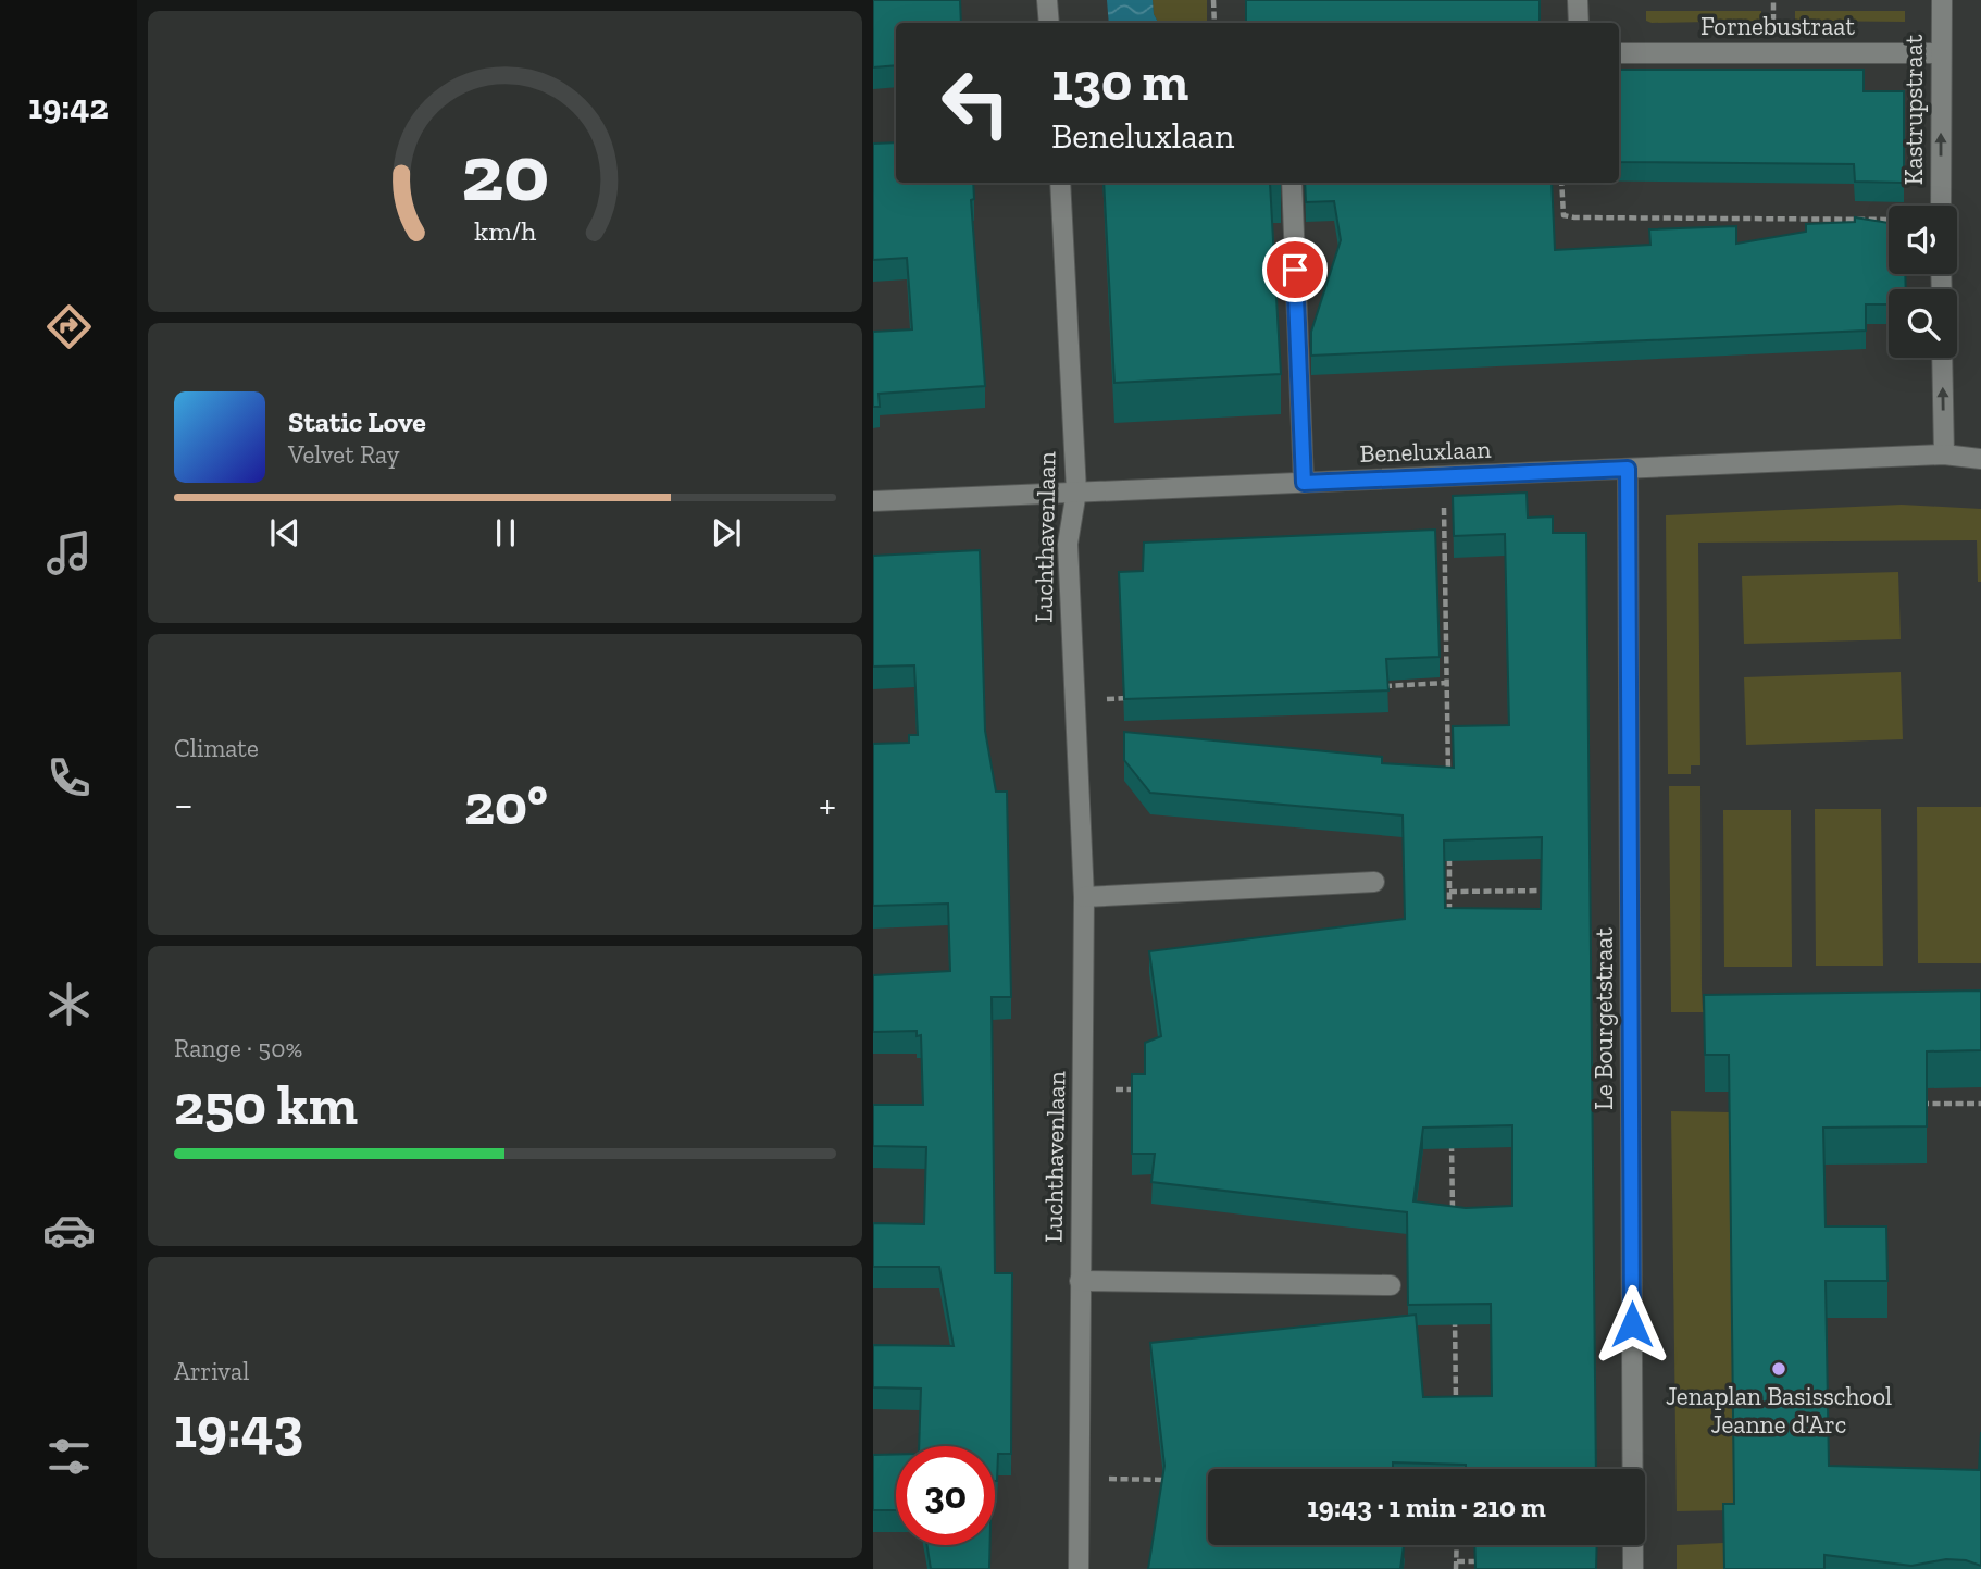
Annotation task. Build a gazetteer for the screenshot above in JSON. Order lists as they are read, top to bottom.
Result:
{
  "streets": {
    "street": [
      "Fornebustraat",
      "Kastrupstraat",
      "Beneluxlaan",
      "Luchthavenlaan",
      "Le Bourgetstraat"
    ]
  },
  "crossings": [
    ["Fornebustraat", "Kastrupstraat"],
    ["Beneluxlaan", "Luchthavenlaan"],
    ["Beneluxlaan", "Le Bourgetstraat"]
  ],
  "one_way": ["Kastrupstraat"],
  "places": ["Jenaplan Basisschool Jeanne d'Arc"],
  "page": {
    "tabs": "19:42",
    "turn": ["130 m", "Beneluxlaan"],
    "song": ["Static Love", "Velvet Ray"],
    "tile": [
      "Climate",
      ["Range · 50%", "250 km"],
      ["Arrival", "19:43"]
    ],
    "heat": ["−", "20°", "+"],
    "limit": "30",
    "trip": "19:43 · 1 min · 210 m",
    "gauge": ["20", "km/h"]
  }
}
